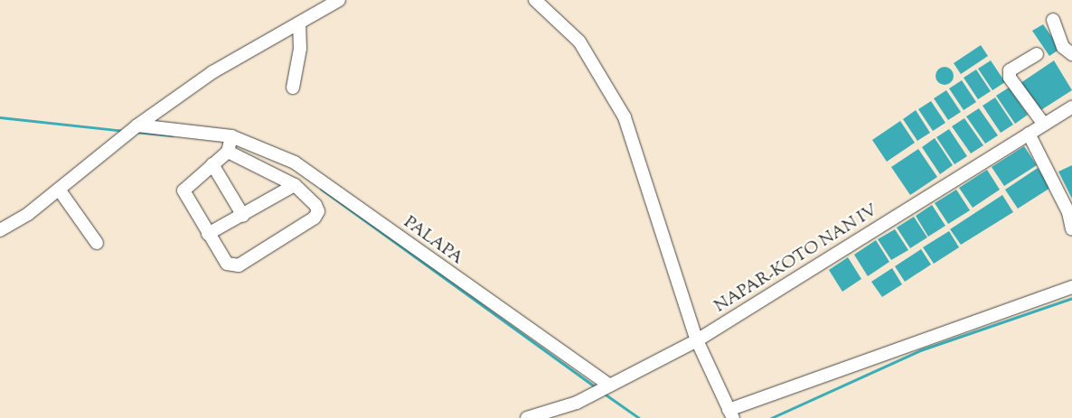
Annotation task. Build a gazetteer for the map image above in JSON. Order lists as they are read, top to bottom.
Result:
{
  "streets": {
    "street": ["PALAPA", "NAPAR-KOTO NAN IV"]
  },
  "crossings": [
    ["PALAPA", "NAPAR-KOTO NAN IV"]
  ]
}
